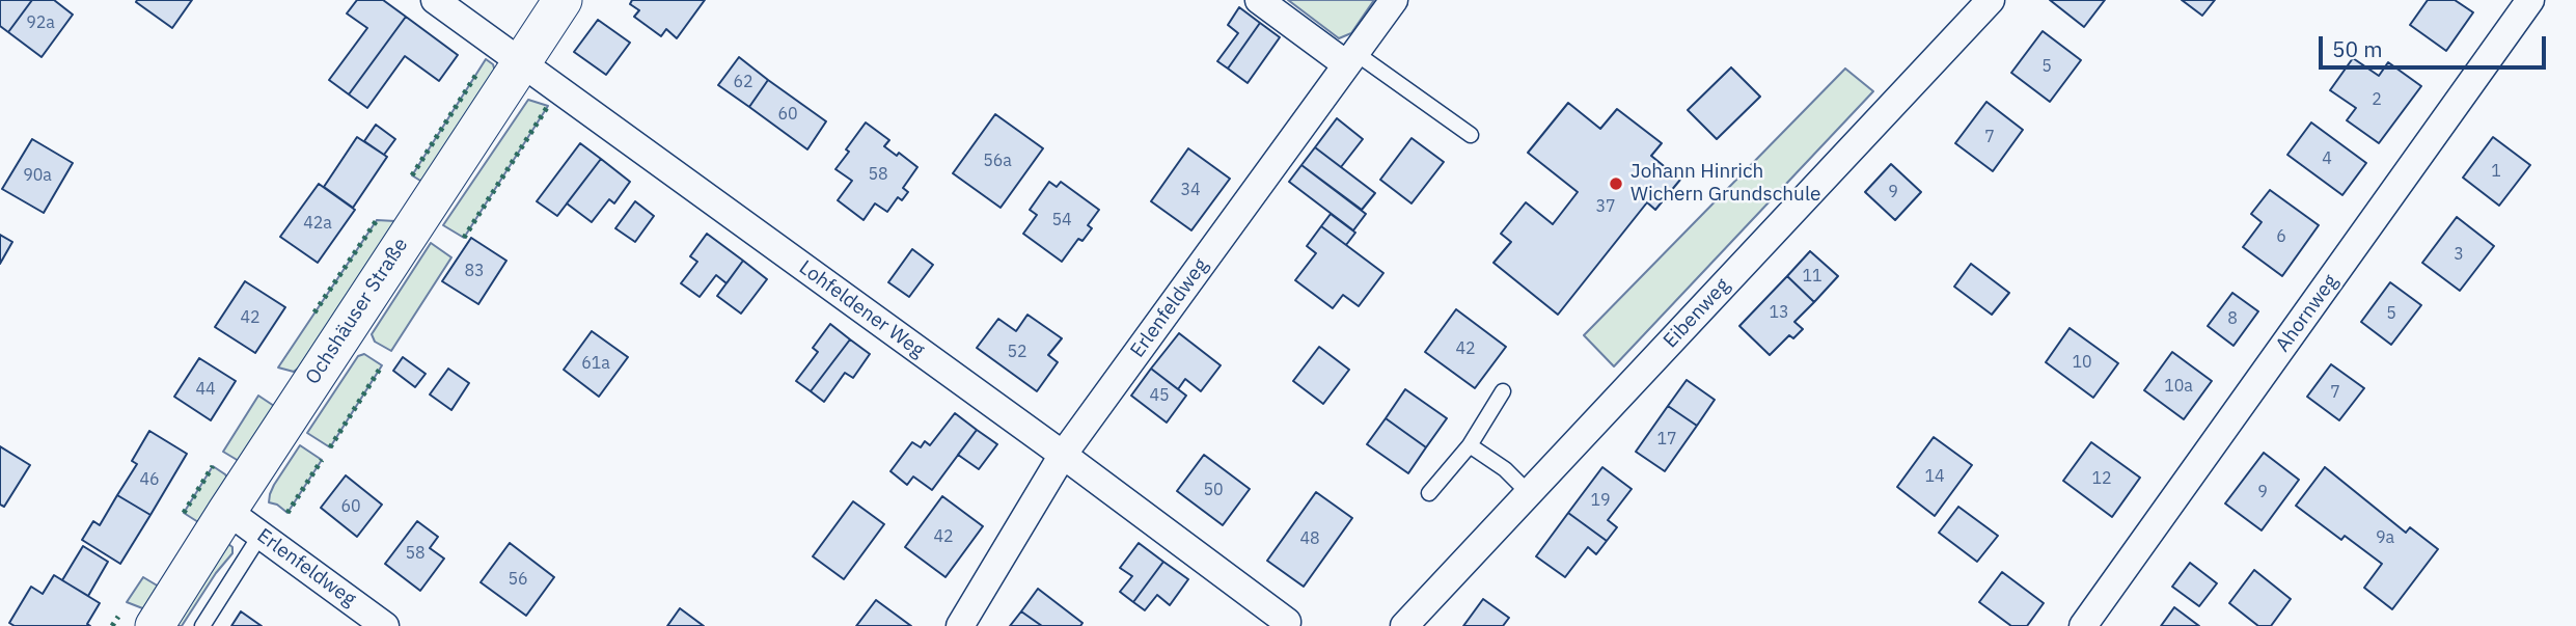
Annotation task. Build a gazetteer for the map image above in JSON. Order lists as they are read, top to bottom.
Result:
{
  "streets": {
    "main road": ["Ochshäuser Straße"],
    "street": [
      "Erlenfeldweg",
      "Lohfeldener Weg",
      "Eibenweg",
      "Ahornweg"
    ]
  },
  "crossings": [
    ["Erlenfeldweg", "Lohfeldener Weg"],
    ["Erlenfeldweg", "Ochshäuser Straße"],
    ["Lohfeldener Weg", "Ochshäuser Straße"]
  ],
  "places": ["Johann Hinrich Wichern Grundschule"],
  "house_numbers": [
    "92a",
    "5",
    "62",
    "2",
    "60",
    "7",
    "4",
    "56a",
    "1",
    "58",
    "90a",
    "34",
    "9",
    "37",
    "54",
    "42a",
    "6",
    "3",
    "83",
    "11",
    "13",
    "5",
    "42",
    "8",
    "42",
    "52",
    "10",
    "61a",
    "10a",
    "44",
    "7",
    "45",
    "17",
    "14",
    "12",
    "46",
    "50",
    "9",
    "19",
    "60",
    "42",
    "9a",
    "48",
    "58",
    "56"
  ],
  "scale_bar": "50 m"
}
